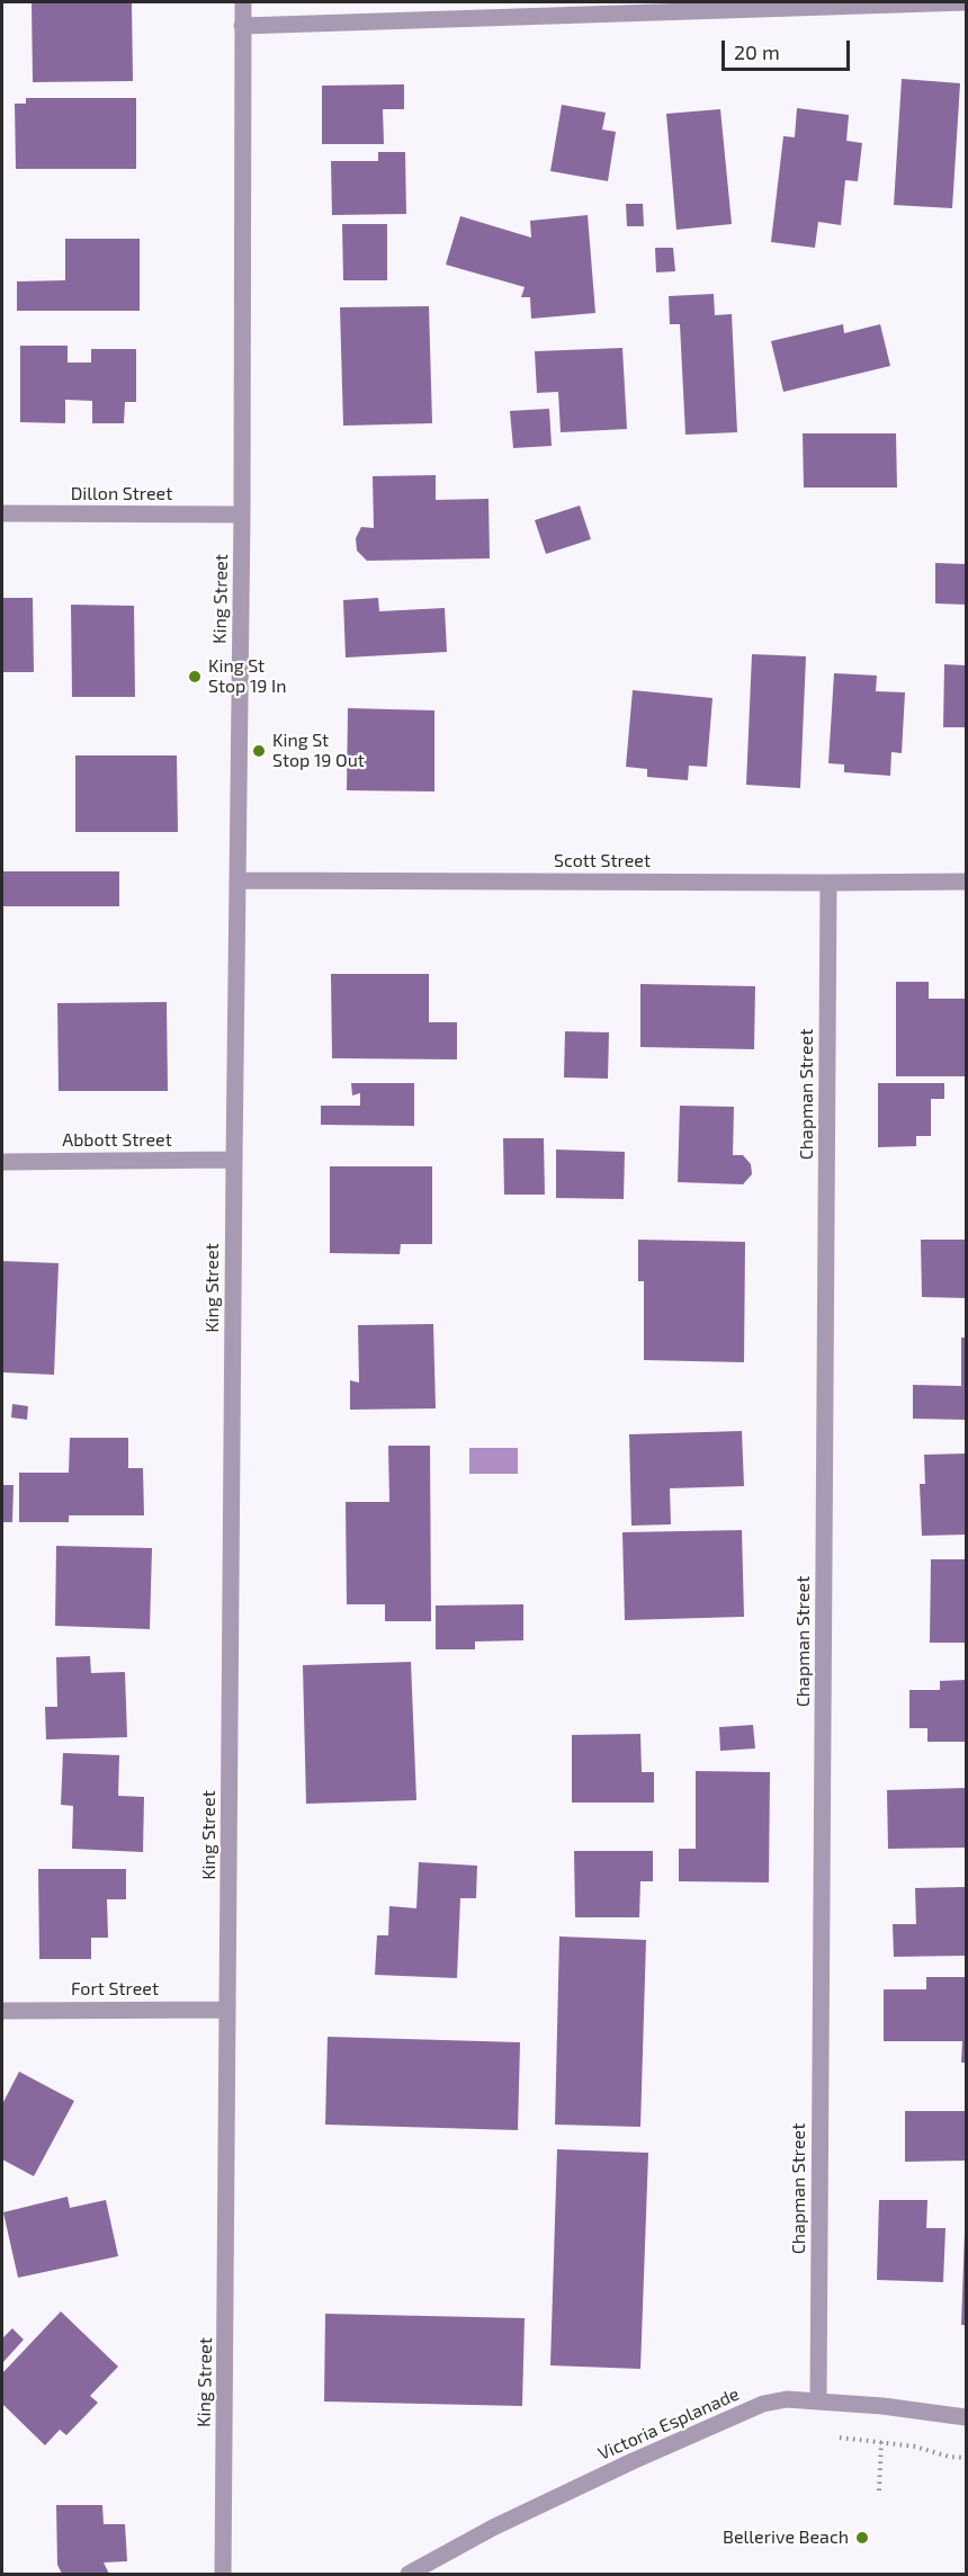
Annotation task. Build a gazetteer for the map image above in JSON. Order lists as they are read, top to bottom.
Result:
{
  "streets": {
    "street": [
      "Dillon Street",
      "King Street",
      "Scott Street",
      "Chapman Street",
      "Abbott Street",
      "Fort Street",
      "Victoria Esplanade"
    ]
  },
  "crossings": [
    ["Dillon Street", "King Street"],
    ["King Street", "Scott Street"],
    ["King Street", "Abbott Street"],
    ["King Street", "Fort Street"],
    ["Scott Street", "Chapman Street"],
    ["Chapman Street", "Victoria Esplanade"]
  ],
  "places": ["King St Stop 19 In", "King St Stop 19 Out", "Bellerive Beach"],
  "scale_bar": "20 m"
}
